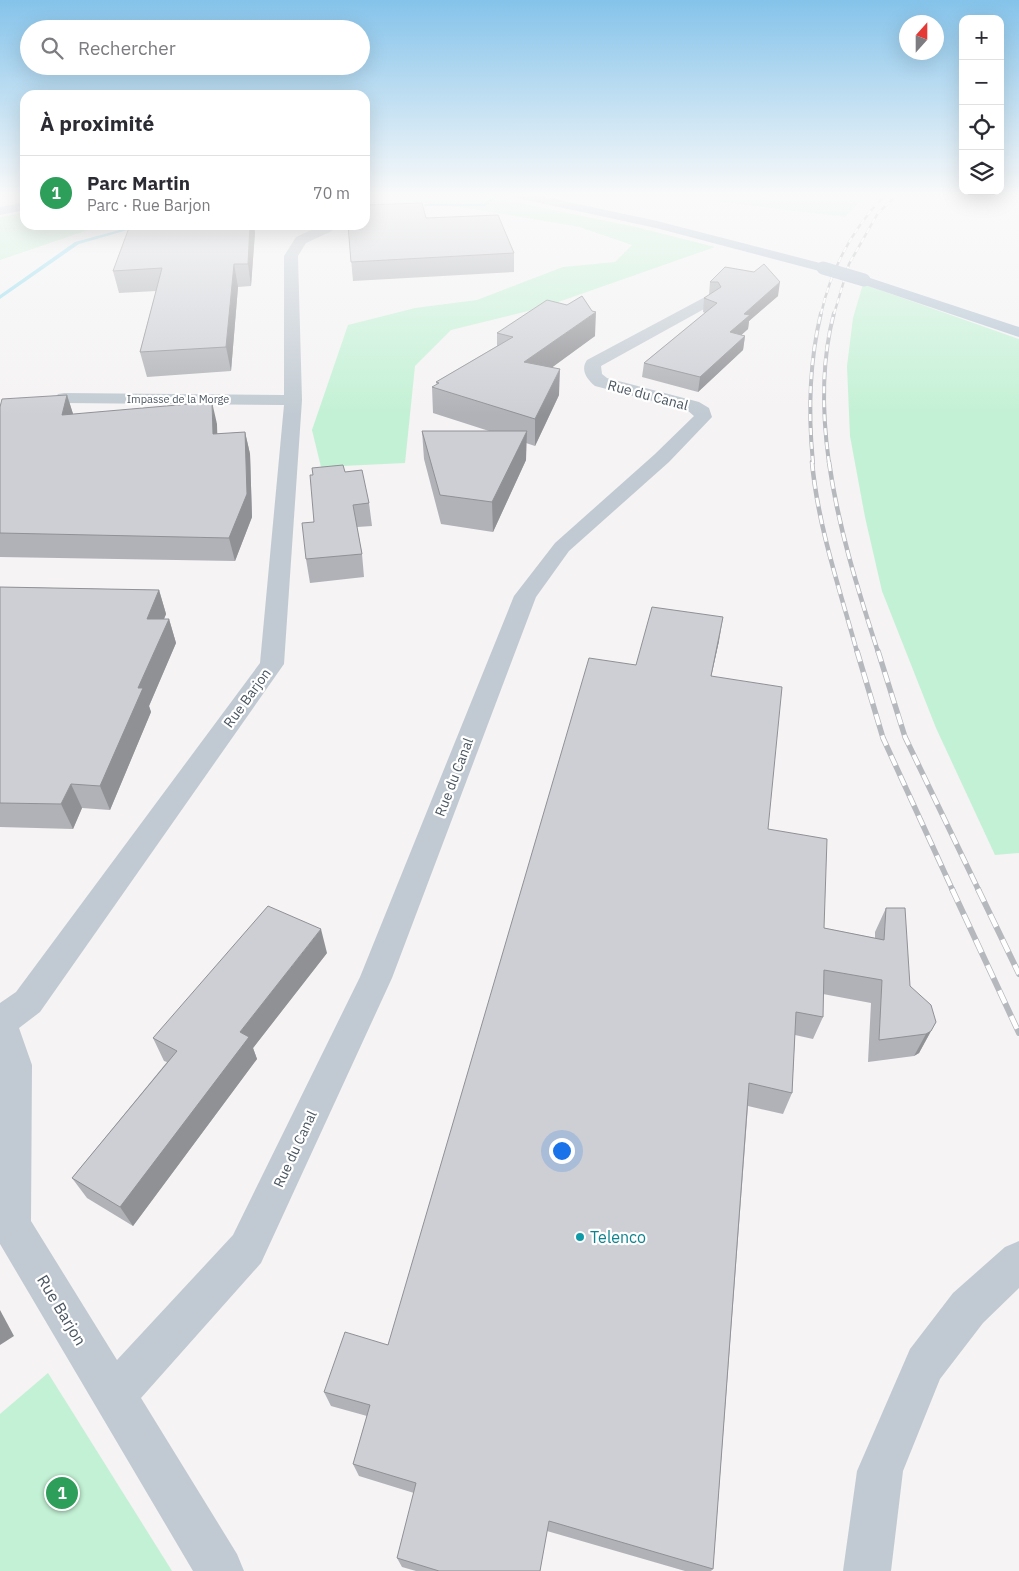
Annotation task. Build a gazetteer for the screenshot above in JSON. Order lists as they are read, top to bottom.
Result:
{
  "streets": {
    "street": ["Rue du Canal", "Impasse de la Morge", "Rue Barjon"]
  },
  "crossings": [
    ["Rue du Canal", "Rue Barjon"],
    ["Impasse de la Morge", "Rue Barjon"]
  ],
  "places": ["Telenco"],
  "north": "top",
  "page": {
    "map_buttons": ["+", "−"],
    "search": "Rechercher",
    "heading": "À proximité",
    "list": [
      {
        "mark": "1",
        "name": "Parc Martin",
        "note": "Parc · Rue Barjon",
        "value": "70 m"
      }
    ],
    "pins": "1"
  }
}
